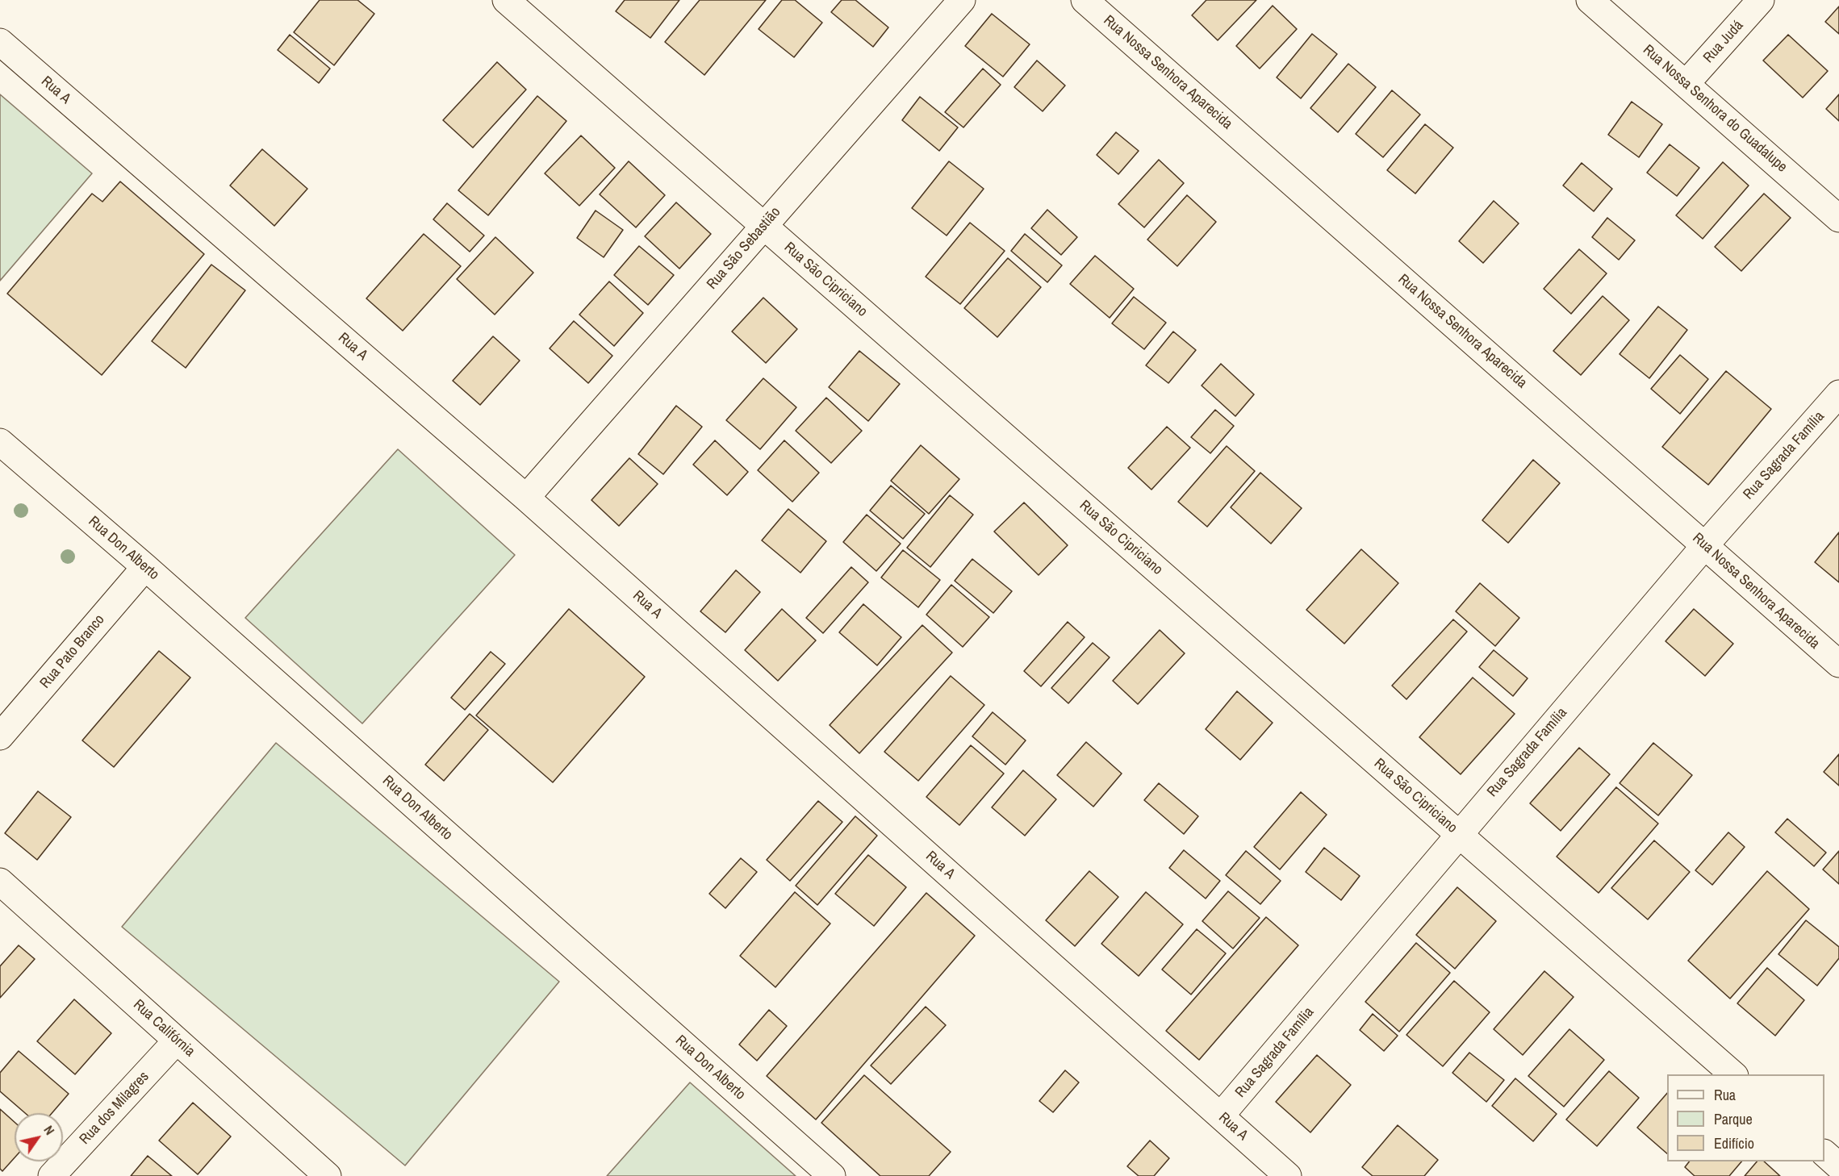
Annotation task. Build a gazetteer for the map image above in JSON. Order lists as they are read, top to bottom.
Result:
{
  "streets": {
    "street": [
      "Rua Judá",
      "Rua Nossa Senhora Aparecida",
      "Rua A",
      "Rua Nossa Senhora do Guadalupe",
      "Rua São Sebastião",
      "Rua São Cipriciano",
      "Rua Sagrada Família",
      "Rua Don Alberto",
      "Rua Pato Branco",
      "Rua Califórnia",
      "Rua dos Milagres"
    ]
  },
  "crossings": [
    ["Rua Judá", "Rua Nossa Senhora do Guadalupe"],
    ["Rua Nossa Senhora Aparecida", "Rua Sagrada Família"],
    ["Rua A", "Rua São Sebastião"],
    ["Rua A", "Rua Sagrada Família"],
    ["Rua São Sebastião", "Rua São Cipriciano"],
    ["Rua São Cipriciano", "Rua Sagrada Família"],
    ["Rua Don Alberto", "Rua Pato Branco"],
    ["Rua Califórnia", "Rua dos Milagres"]
  ],
  "legend": ["Rua", "Parque", "Edifício"],
  "north": "top right"
}
